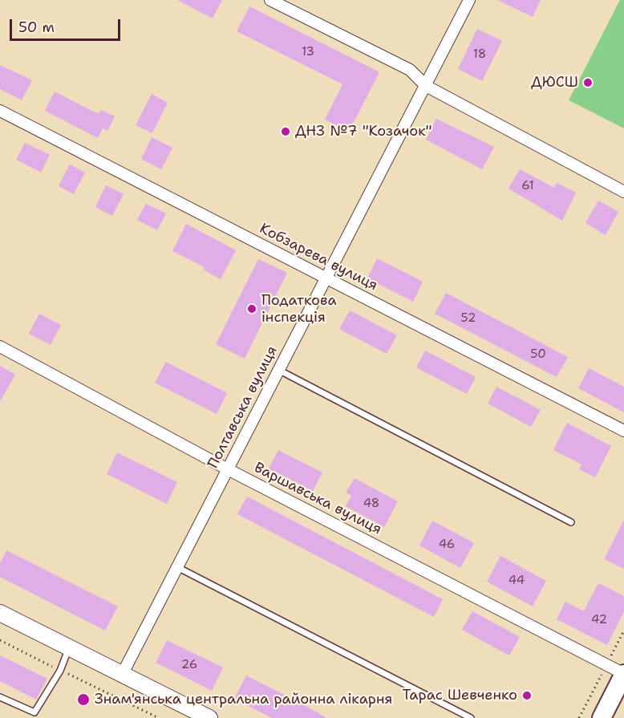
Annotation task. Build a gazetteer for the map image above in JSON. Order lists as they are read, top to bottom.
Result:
{
  "streets": {
    "street": ["Кобзарева вулиця", "Полтавська вулиця", "Варшавська вулиця"]
  },
  "crossings": [
    ["Кобзарева вулиця", "Полтавська вулиця"],
    ["Полтавська вулиця", "Варшавська вулиця"]
  ],
  "places": [
    "ДЮСШ",
    "ДНЗ №7 \"Козачок\"",
    "Податкова інспекція",
    "Тарас Шевченко",
    "Знам'янська центральна районна лікарня"
  ],
  "house_numbers": [
    "13",
    "18",
    "61",
    "52",
    "50",
    "48",
    "46",
    "44",
    "42",
    "26"
  ],
  "scale_bar": "50 m"
}
